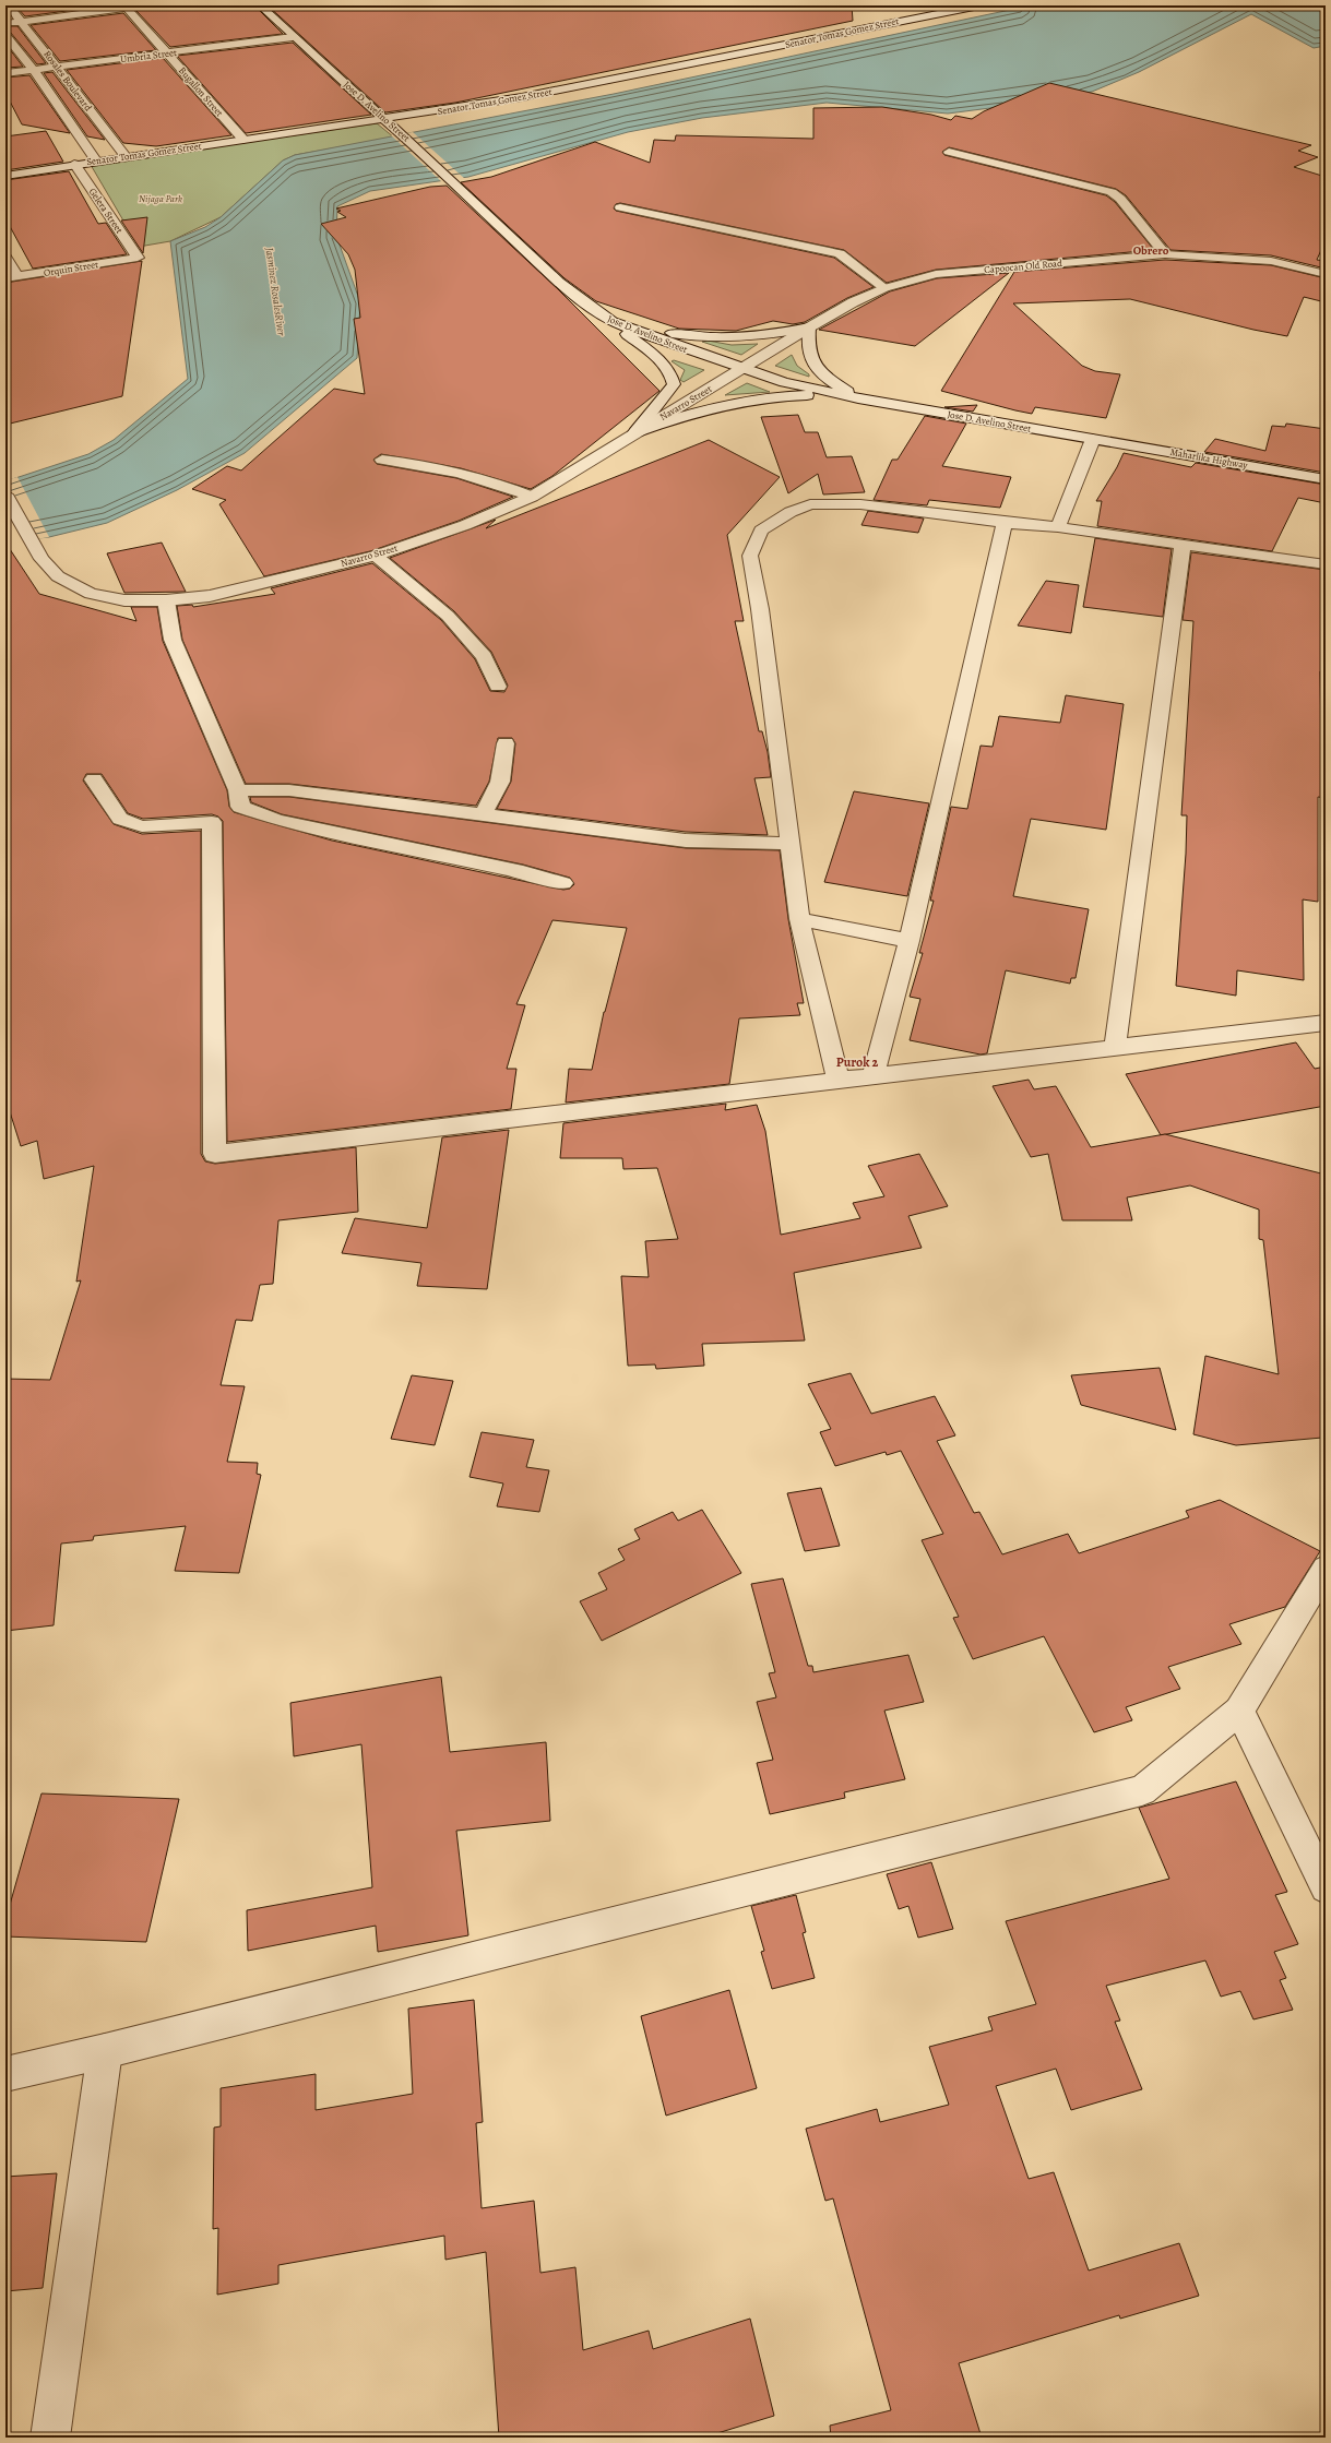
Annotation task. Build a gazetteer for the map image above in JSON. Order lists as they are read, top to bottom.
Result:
{
  "streets": {
    "street": [
      "Senator Tomas Gomez Street",
      "Umbria Street",
      "Rosales Boulevard",
      "Bugallon Street",
      "Jose D. Avelino Street",
      "Gelera Street",
      "Capoocan Old Road",
      "Orquin Street",
      "Navarro Street",
      "Maharlika Highway"
    ]
  },
  "crossings": [
    ["Senator Tomas Gomez Street", "Rosales Boulevard"],
    ["Senator Tomas Gomez Street", "Bugallon Street"],
    ["Senator Tomas Gomez Street", "Jose D. Avelino Street"],
    ["Senator Tomas Gomez Street", "Gelera Street"],
    ["Umbria Street", "Rosales Boulevard"],
    ["Umbria Street", "Bugallon Street"],
    ["Umbria Street", "Jose D. Avelino Street"],
    ["Jose D. Avelino Street", "Capoocan Old Road"],
    ["Jose D. Avelino Street", "Navarro Street"],
    ["Jose D. Avelino Street", "Maharlika Highway"],
    ["Gelera Street", "Orquin Street"],
    ["Capoocan Old Road", "Navarro Street"]
  ],
  "districts": ["Obrero", "Purok 2"],
  "water": ["Jasminez RosalesRiver"],
  "parks": ["Nijaga Park"]
}
